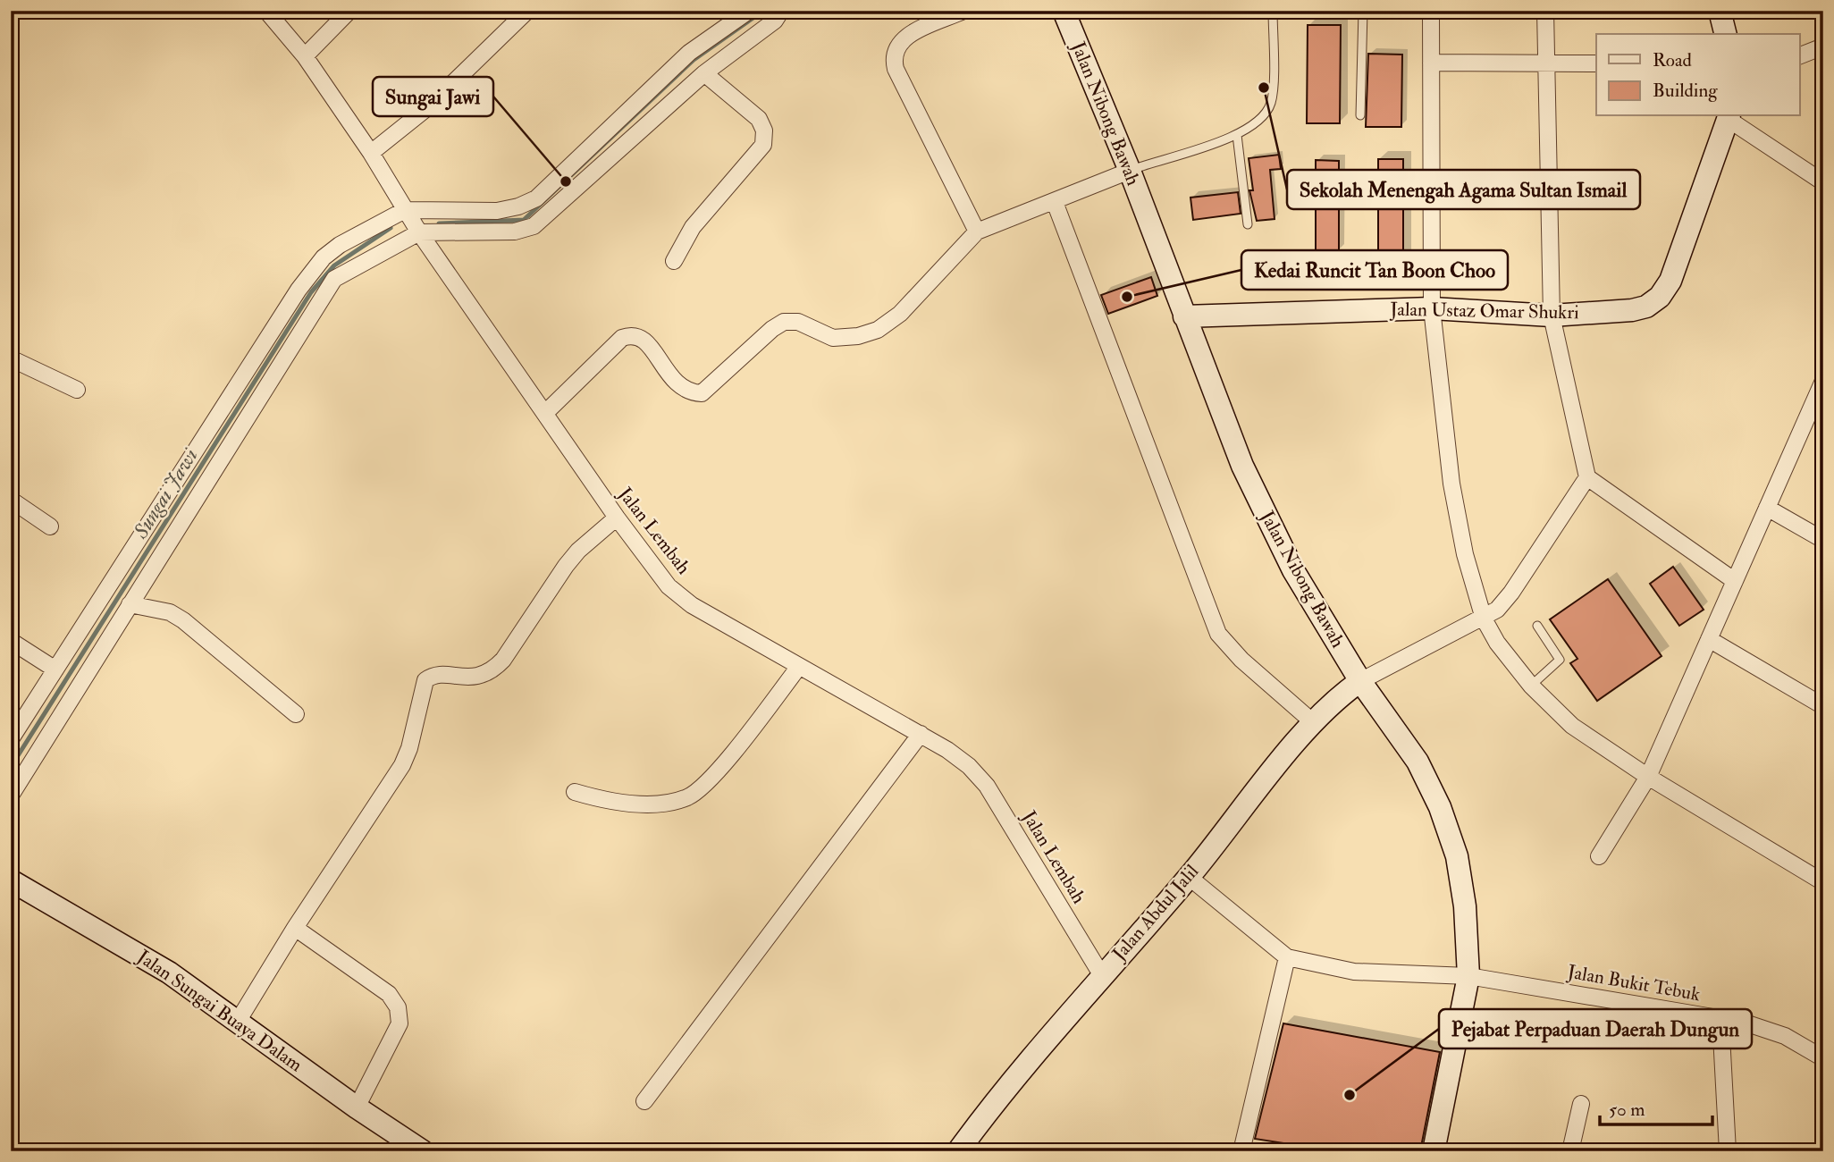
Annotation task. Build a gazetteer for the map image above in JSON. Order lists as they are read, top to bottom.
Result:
{
  "streets": {
    "street": [
      "Jalan Nibong Bawah",
      "Jalan Ustaz Omar Shukri",
      "Jalan Lembah",
      "Jalan Abdul Jalil",
      "Jalan Bukit Tebuk",
      "Jalan Sungai Buaya Dalam"
    ]
  },
  "crossings": [
    ["Jalan Nibong Bawah", "Jalan Ustaz Omar Shukri"],
    ["Jalan Nibong Bawah", "Jalan Abdul Jalil"],
    ["Jalan Nibong Bawah", "Jalan Bukit Tebuk"],
    ["Jalan Lembah", "Jalan Abdul Jalil"]
  ],
  "water": ["Sungai Jawi"],
  "places": [
    "Sekolah Menengah Agama Sultan Ismail",
    "Sungai Jawi",
    "Kedai Runcit Tan Boon Choo",
    "Pejabat Perpaduan Daerah Dungun"
  ],
  "legend": ["Road", "Building"],
  "scale_bar": "50 m"
}
